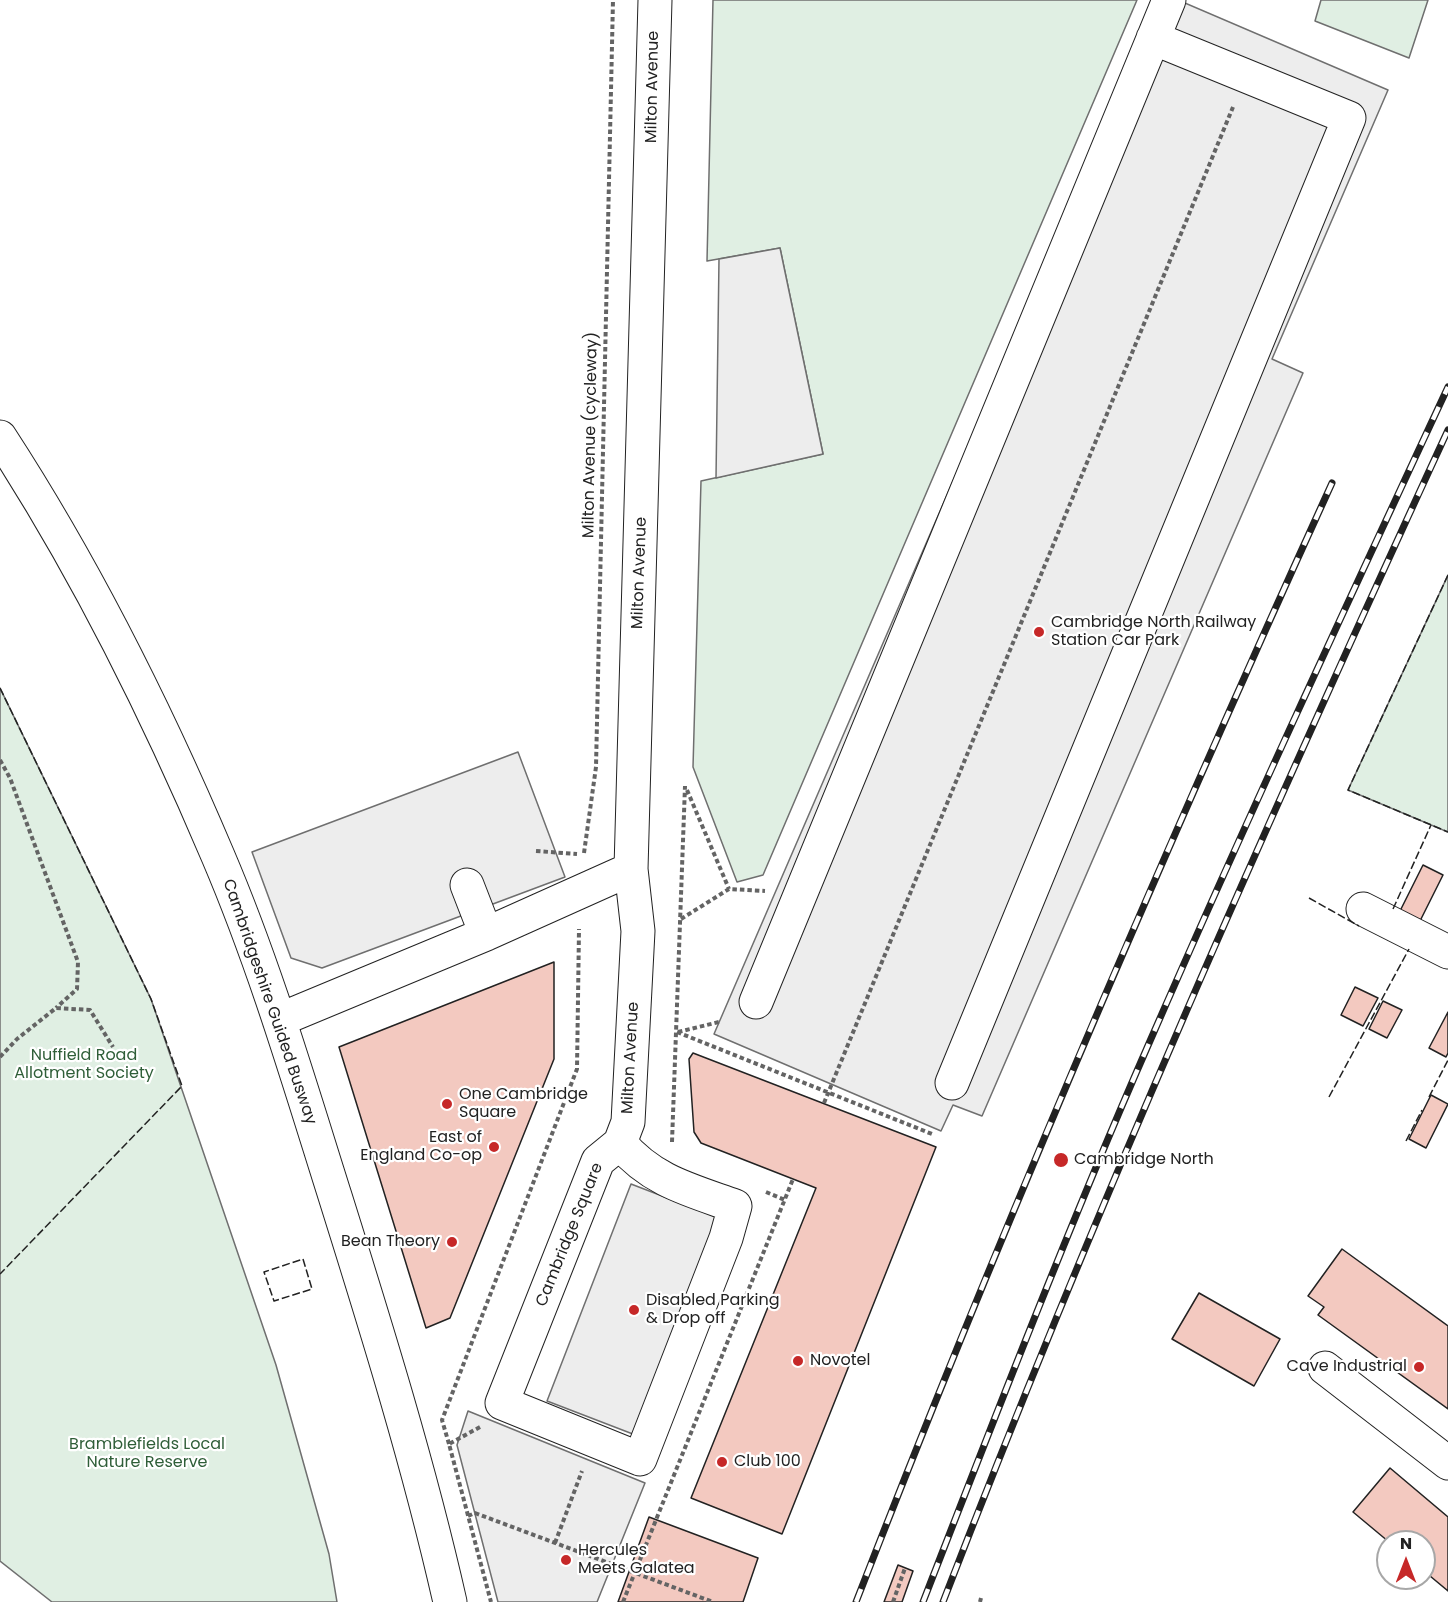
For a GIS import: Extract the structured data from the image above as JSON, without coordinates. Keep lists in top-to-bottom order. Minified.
{"streets":{"street":["Milton Avenue","Cambridgeshire Guided Busway","Cambridge Square"],"path":["Milton Avenue (cycleway)"]},"crossings":[["Milton Avenue","Cambridge Square"]],"parks":["Nuffield Road Allotment Society","Bramblefields Local Nature Reserve"],"places":["Cambridge North Railway Station Car Park","One Cambridge Square","East of England Co-op","Cambridge North","Bean Theory","Disabled Parking & Drop off","Novotel","Cave Industrial","Club 100","Hercules Meets Galatea"],"north":"top"}
